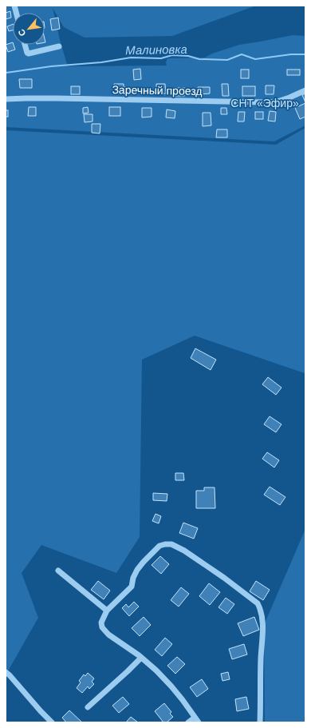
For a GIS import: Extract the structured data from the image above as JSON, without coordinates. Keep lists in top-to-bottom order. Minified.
{"streets":{"street":["Заречный проезд"]},"water":["Малиновка"],"parks":["СНТ «Эфир»"],"north":"bottom left"}
